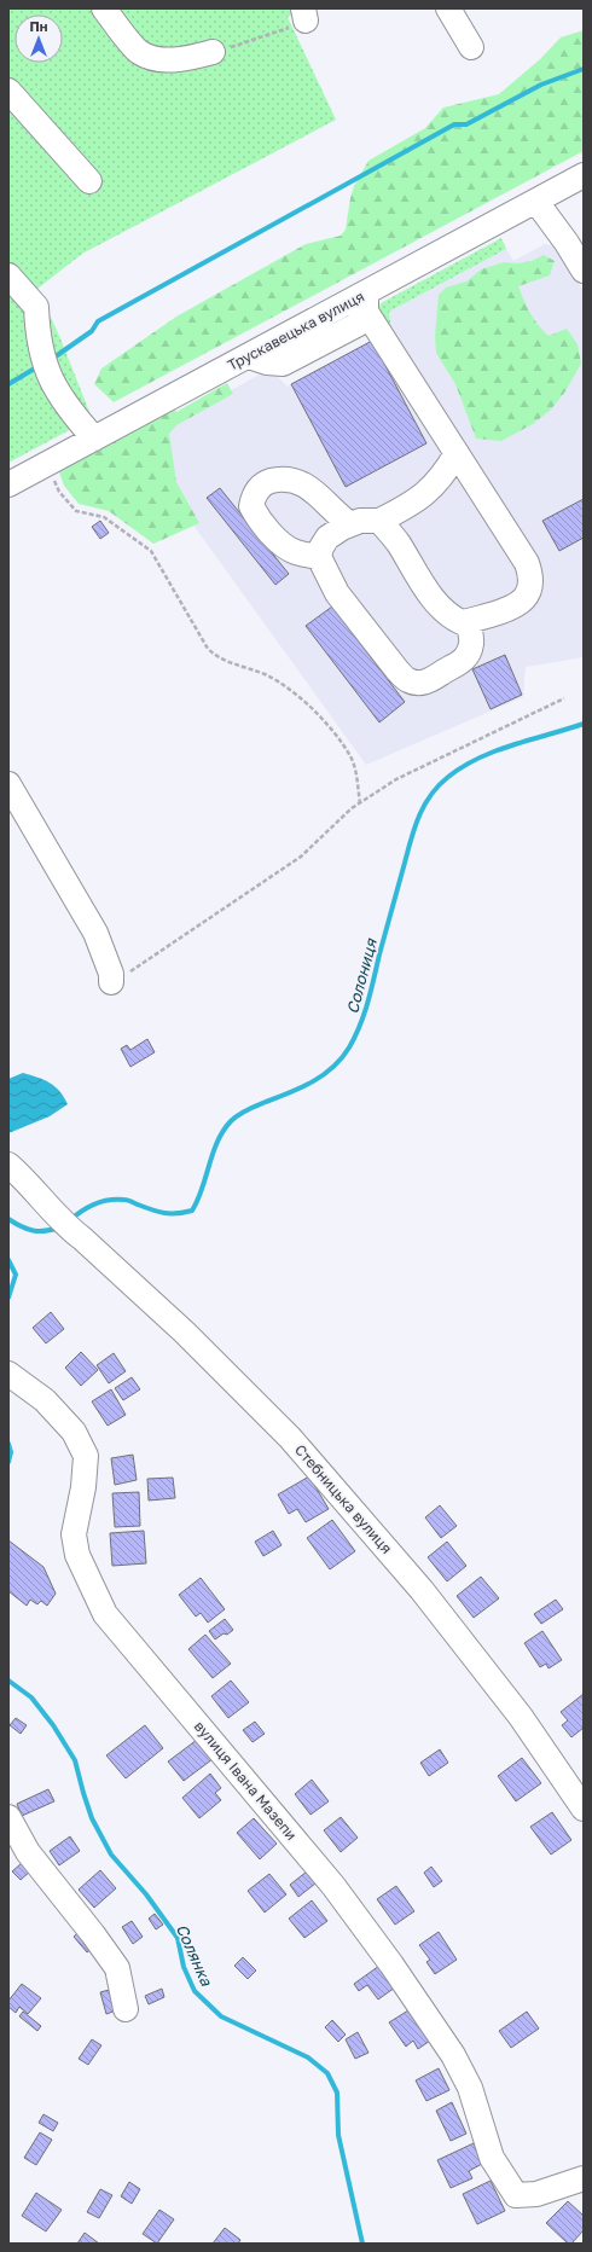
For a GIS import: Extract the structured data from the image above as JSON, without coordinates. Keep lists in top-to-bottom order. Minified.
{"streets":{"street":["Трускавецька вулиця","Стебницька вулиця","вулиця Івана Мазепи"]},"water":["Солониця","Солянка"],"north":"top"}
